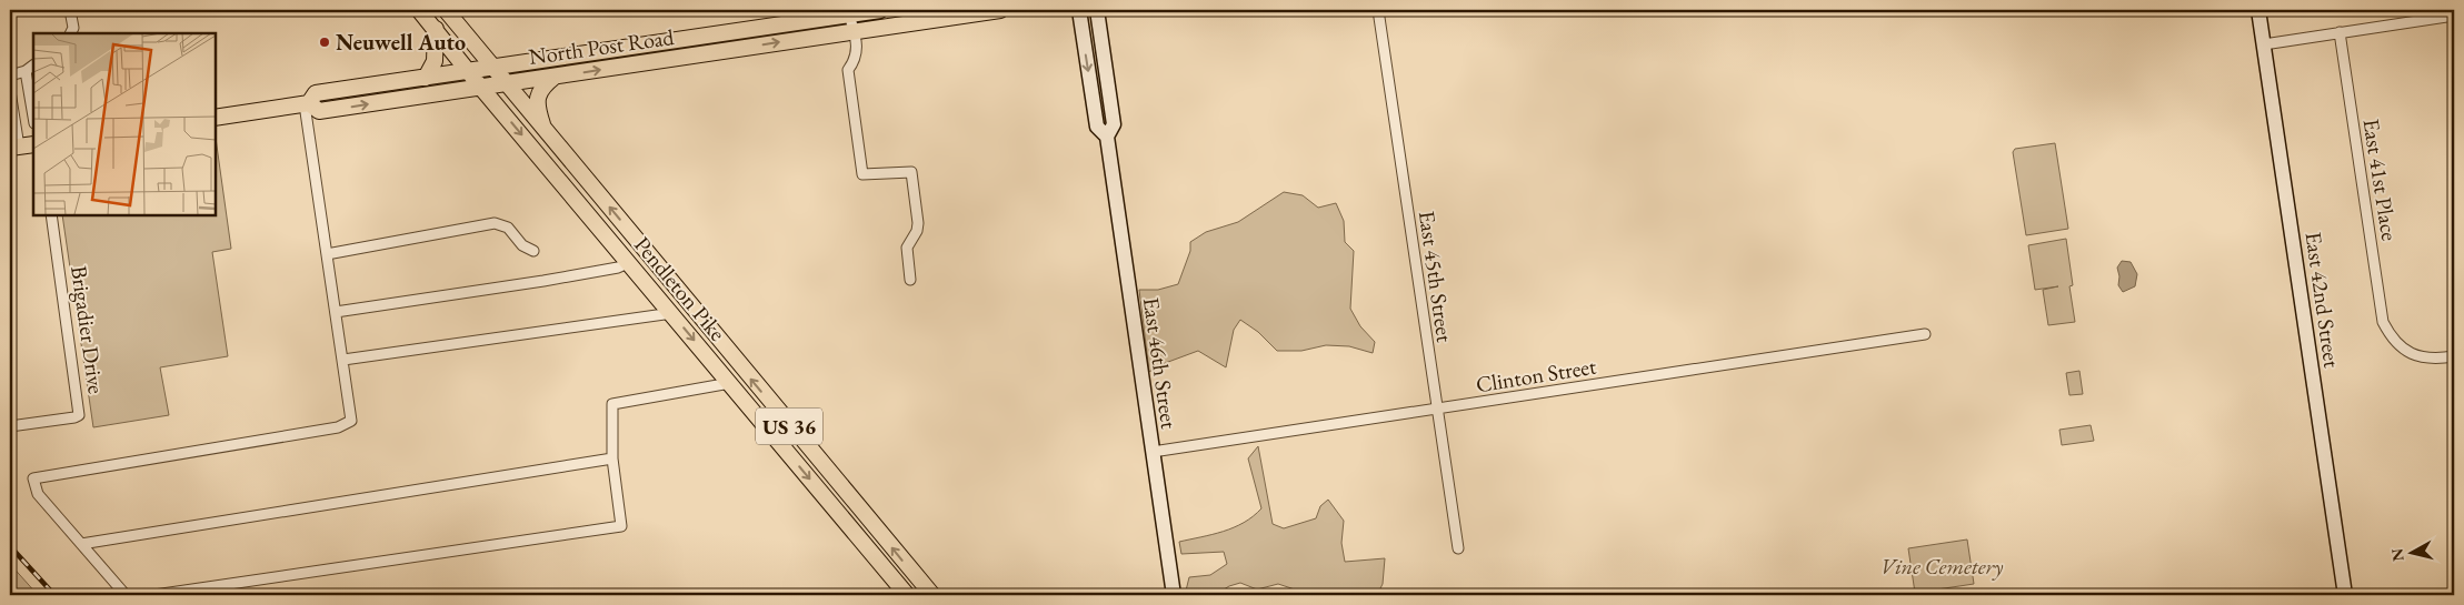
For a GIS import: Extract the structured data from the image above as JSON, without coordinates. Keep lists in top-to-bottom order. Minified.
{"streets":{"main road":["North Post Road","Pendleton Pike","US 36"],"street":["East 41st Place","East 45th Street","East 42nd Street","Brigadier Drive","East 46th Street","Clinton Street"]},"crossings":[["North Post Road","Pendleton Pike"],["East 45th Street","Clinton Street"],["East 46th Street","Clinton Street"]],"parks":["Vine Cemetery"],"places":["Neuwell Auto"],"north":"left"}
